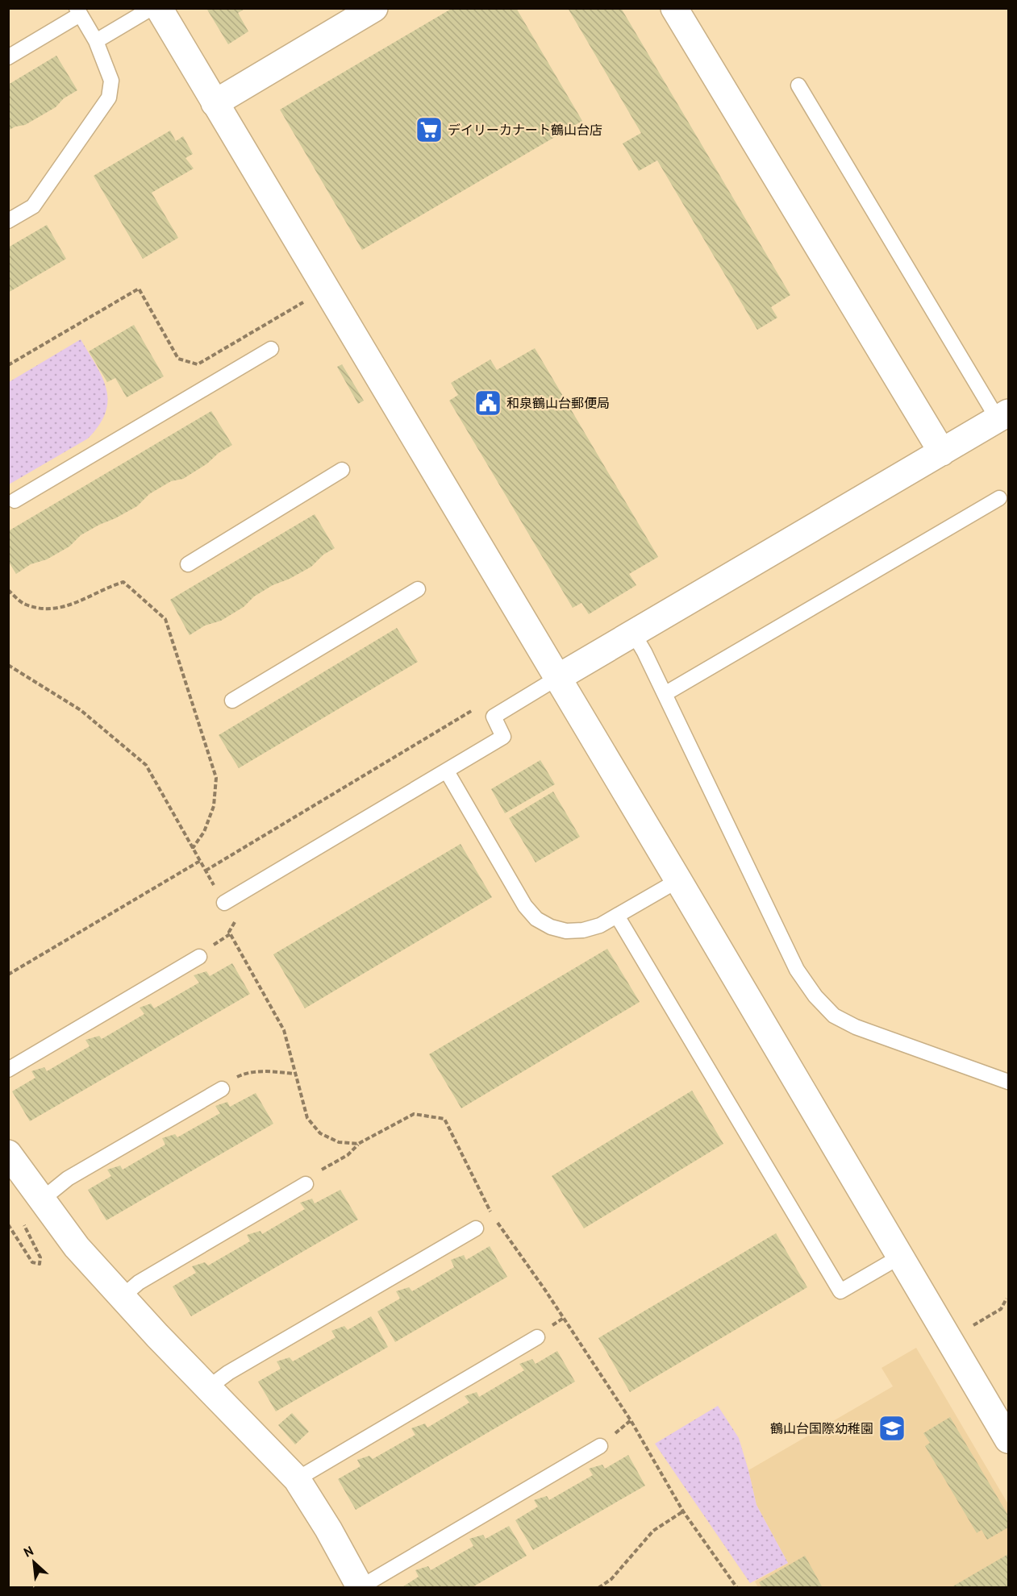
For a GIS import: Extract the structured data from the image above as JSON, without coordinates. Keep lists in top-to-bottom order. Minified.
{"places":{"supermarket":["デイリーカナート鶴山台店"],"public building":["和泉鶴山台郵便局"],"school or university":["鶴山台国際幼稚園"]},"north":"top left"}
